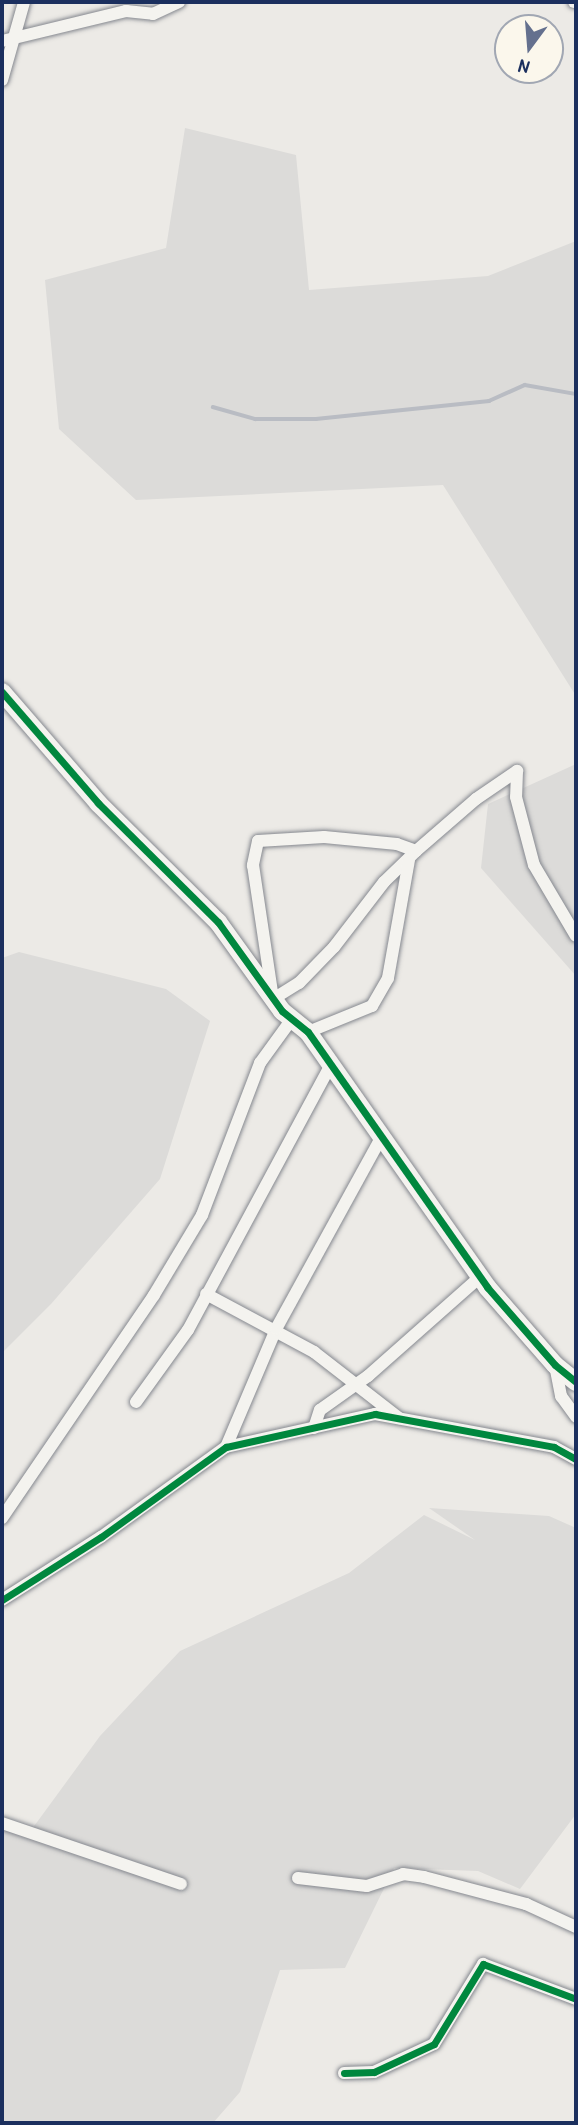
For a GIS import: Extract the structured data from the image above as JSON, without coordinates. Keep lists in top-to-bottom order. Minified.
{"north":"bottom"}
